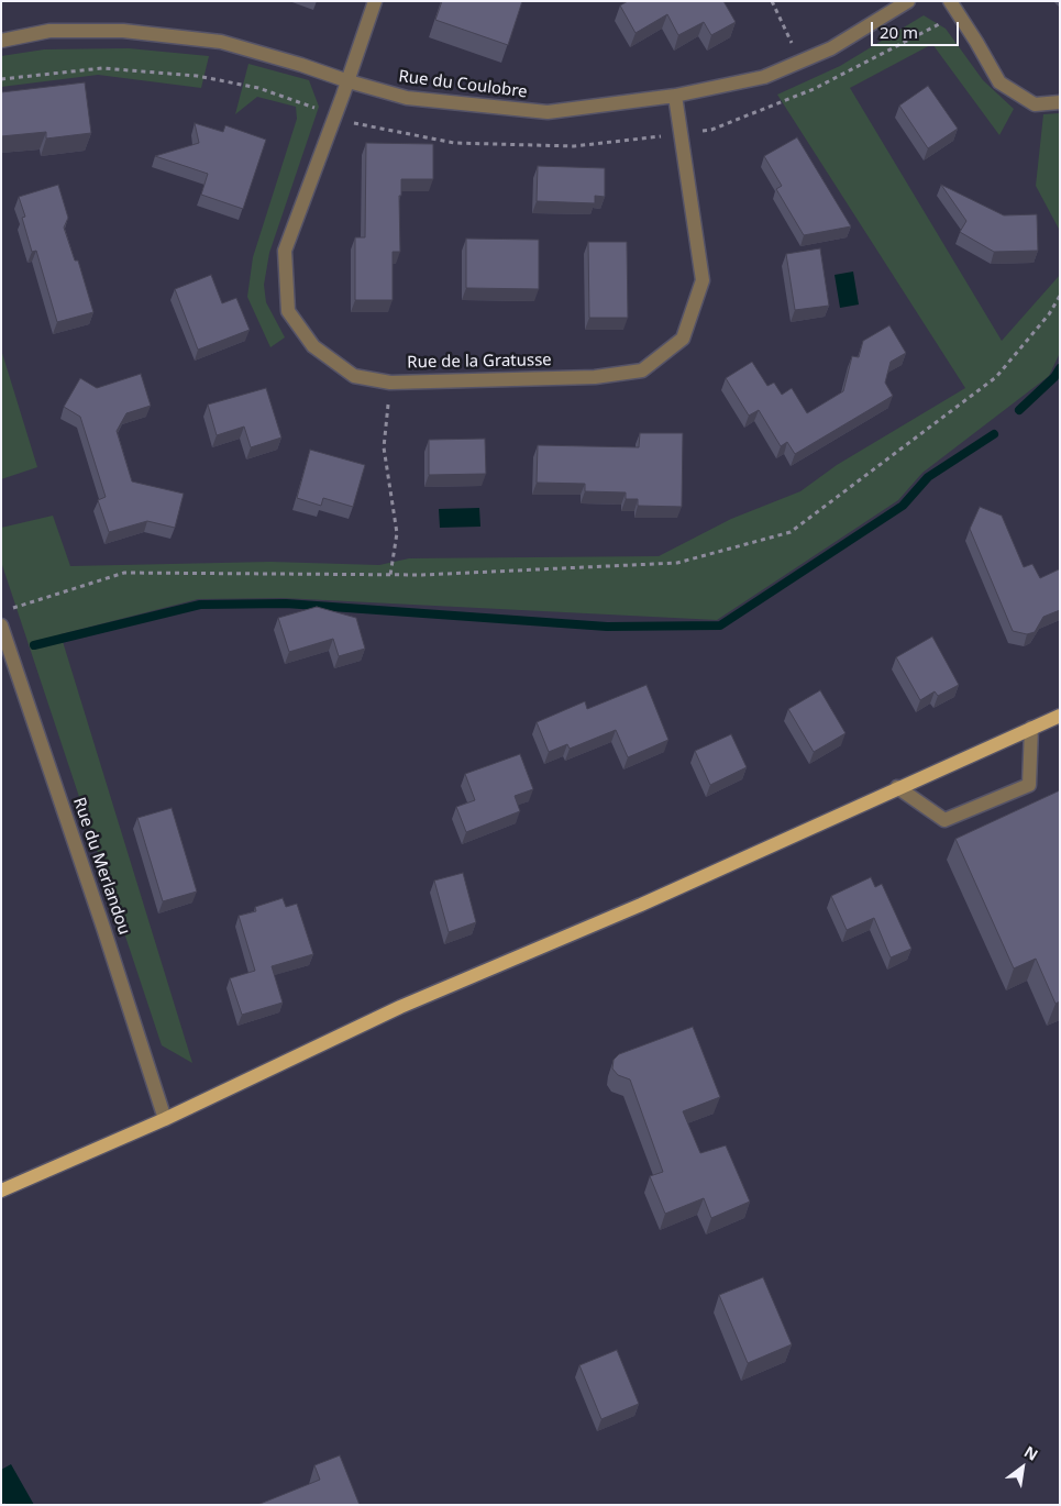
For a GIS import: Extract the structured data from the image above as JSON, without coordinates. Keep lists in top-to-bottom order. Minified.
{"streets":{"street":["Rue du Coulobre","Rue de la Gratusse","Rue du Merlandou"]},"crossings":[["Rue du Coulobre","Rue de la Gratusse"]],"scale_bar":"20 m","north":"top right"}
